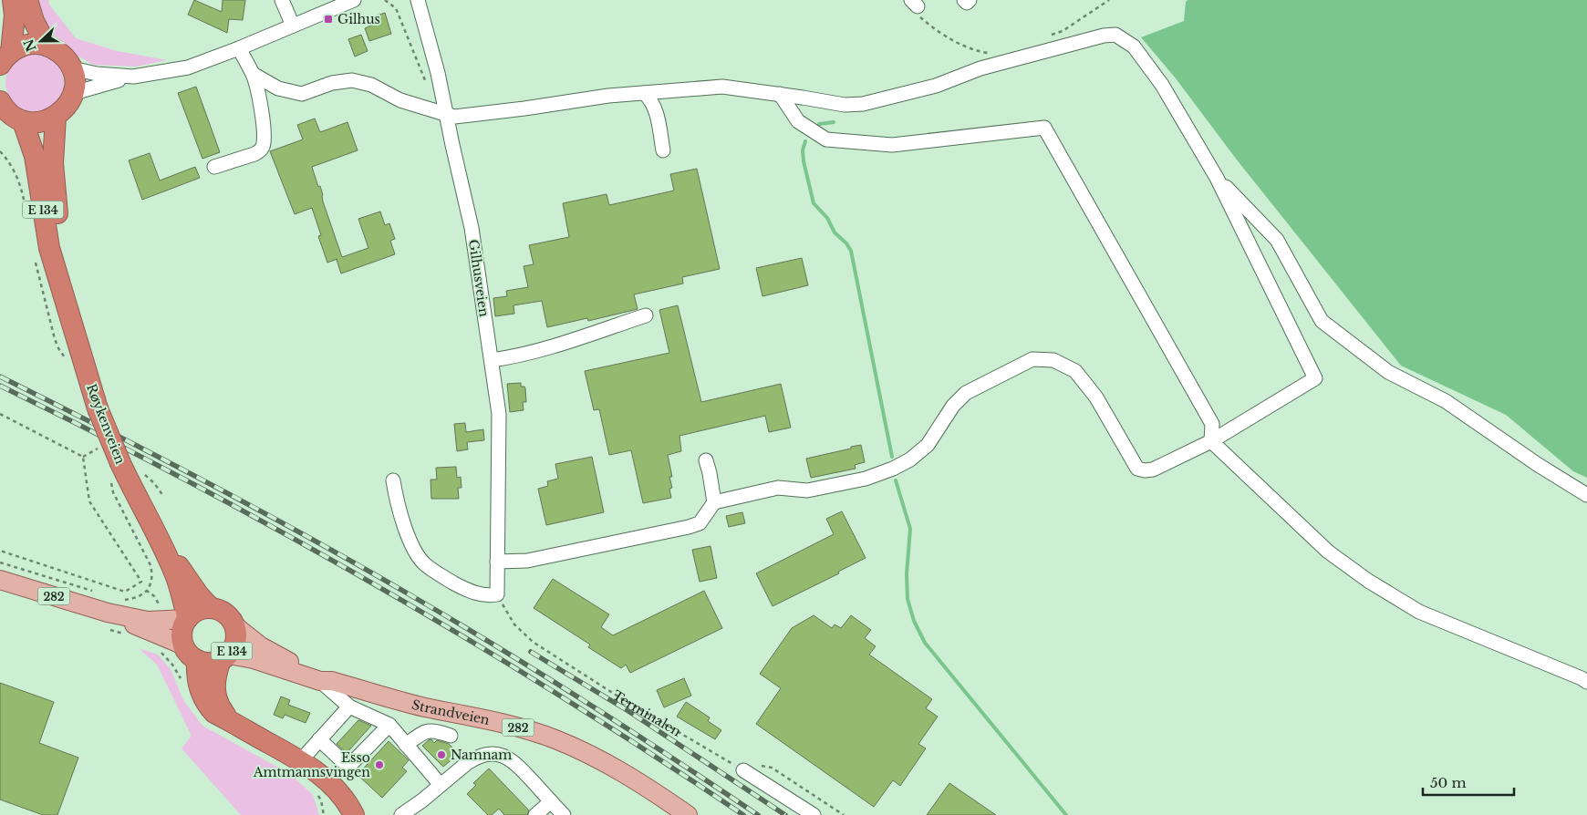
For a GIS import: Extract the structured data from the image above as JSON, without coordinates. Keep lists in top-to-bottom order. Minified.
{"streets":{"highway":["E 134","Røykenveien"],"main road":["282","Strandveien"],"street":["Gilhusveien"],"path":["Terminalen"]},"crossings":[["E 134","Røykenveien"],["E 134","282"],["E 134","Strandveien"],["Gilhusveien","Terminalen"],["Røykenveien","282"],["Røykenveien","Strandveien"],["282","Strandveien"]],"places":{"transit":["Gilhus"],"other":["Namnam","Esso Amtmannsvingen"]},"scale_bar":"50 m","north":"left"}
